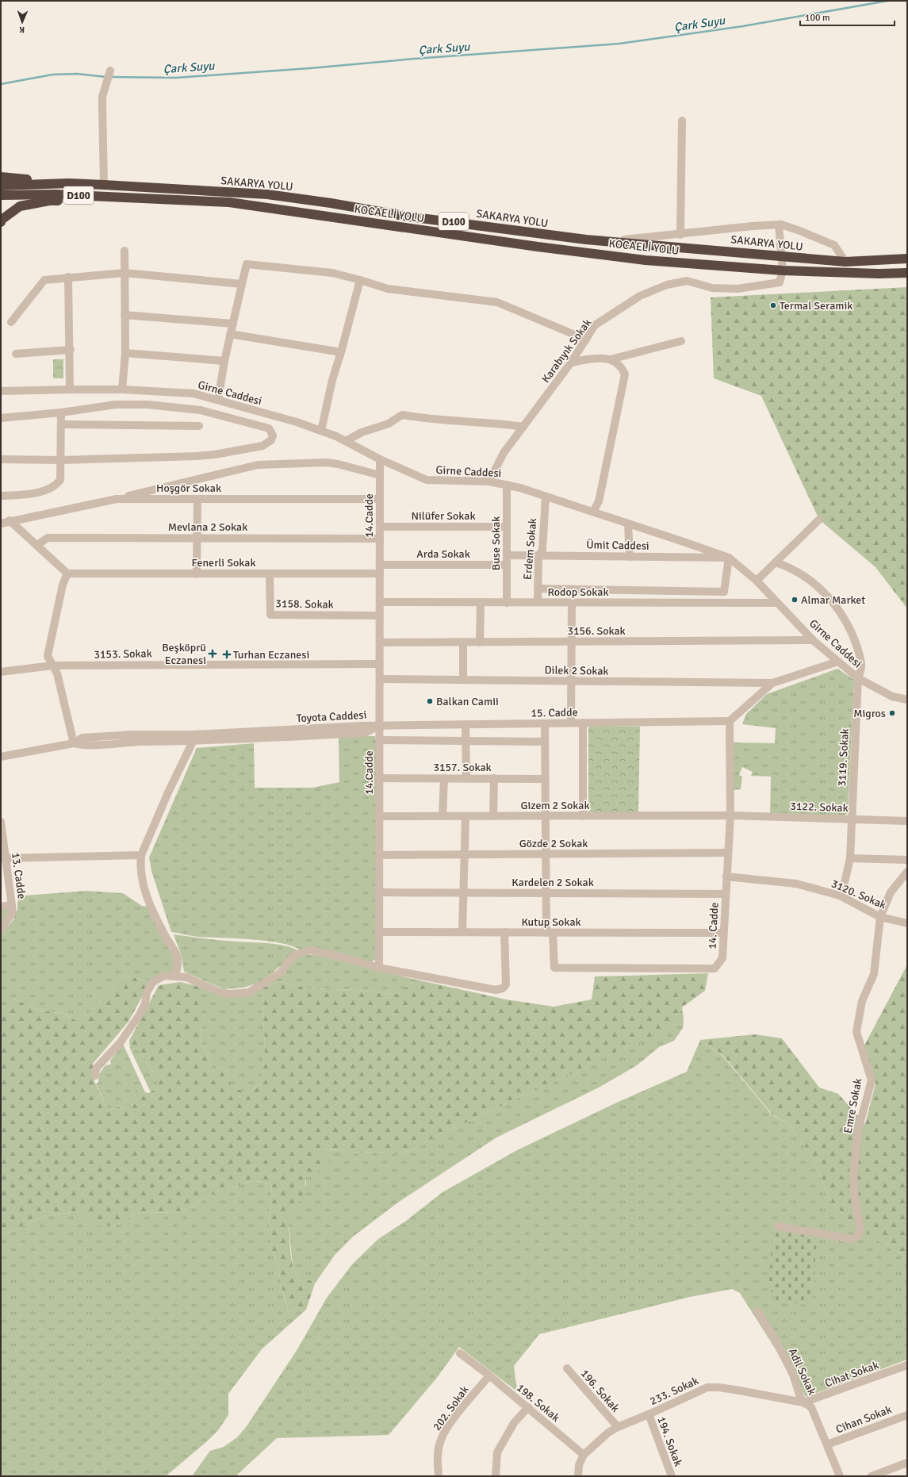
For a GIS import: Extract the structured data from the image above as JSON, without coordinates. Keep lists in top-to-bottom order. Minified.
{"streets":{"highway":["SAKARYA YOLU","D100","KOCAELİ YOLU"],"street":["Karabıyık Sokak","Girne Caddesi","Hoşgör Sokak","14.Cadde","Nilüfer Sokak","Mevlana 2 Sokak","Buse Sokak","Ümit Caddesi","Erdem Sokak","Arda Sokak","Fenerli Sokak","Rodop Sokak","3158. Sokak","3156. Sokak","3153. Sokak","Dilek 2 Sokak","15. Cadde","Toyota Caddesi","3119. Sokak","3157. Sokak","Gizem 2 Sokak","3122. Sokak","Gözde 2 Sokak","13. Cadde","Kardelen 2 Sokak","3120. Sokak","Kutup Sokak","14. Cadde","Emre Sokak","Adil Sokak","Cihat Sokak","196. Sokak","233. Sokak","198. Sokak","202. Sokak","Cihan Sokak","194. Sokak"]},"crossings":[["KOCAELİ YOLU","Karabıyık Sokak"],["Karabıyık Sokak","Girne Caddesi"],["Girne Caddesi","14.Cadde"],["Girne Caddesi","Buse Sokak"],["Girne Caddesi","Ümit Caddesi"],["Girne Caddesi","Erdem Sokak"],["Girne Caddesi","Rodop Sokak"],["Girne Caddesi","3156. Sokak"],["Girne Caddesi","3119. Sokak"],["Hoşgör Sokak","14.Cadde"],["14.Cadde","Nilüfer Sokak"],["14.Cadde","Mevlana 2 Sokak"],["14.Cadde","Arda Sokak"],["14.Cadde","Fenerli Sokak"],["14.Cadde","Rodop Sokak"],["14.Cadde","3158. Sokak"],["14.Cadde","3156. Sokak"],["14.Cadde","3153. Sokak"],["14.Cadde","Dilek 2 Sokak"],["14.Cadde","15. Cadde"],["14.Cadde","Toyota Caddesi"],["14.Cadde","3157. Sokak"],["14.Cadde","Gizem 2 Sokak"],["14.Cadde","Gözde 2 Sokak"],["14.Cadde","Kardelen 2 Sokak"],["14.Cadde","Kutup Sokak"],["Nilüfer Sokak","Buse Sokak"],["Buse Sokak","Ümit Caddesi"],["Buse Sokak","Arda Sokak"],["Buse Sokak","Rodop Sokak"],["Ümit Caddesi","Erdem Sokak"],["Erdem Sokak","Rodop Sokak"],["Fenerli Sokak","3158. Sokak"],["15. Cadde","Toyota Caddesi"],["15. Cadde","14. Cadde"],["3119. Sokak","3122. Sokak"],["3119. Sokak","3120. Sokak"],["Gizem 2 Sokak","3122. Sokak"],["Gizem 2 Sokak","14. Cadde"],["3122. Sokak","14. Cadde"],["Gözde 2 Sokak","14. Cadde"],["Kardelen 2 Sokak","14. Cadde"],["3120. Sokak","14. Cadde"],["3120. Sokak","Emre Sokak"],["Kutup Sokak","14. Cadde"],["Adil Sokak","Cihat Sokak"],["Adil Sokak","233. Sokak"],["Adil Sokak","Cihan Sokak"],["Cihat Sokak","233. Sokak"],["196. Sokak","233. Sokak"],["233. Sokak","198. Sokak"],["233. Sokak","194. Sokak"],["198. Sokak","202. Sokak"]],"water":["Çark Suyu"],"places":{"other":["Termal Seramik","Almar Market","Balkan Camii","Migros"],"health":["Beşköprü Eczanesi","Turhan Eczanesi"]},"scale_bar":"100 m","north":"bottom"}
